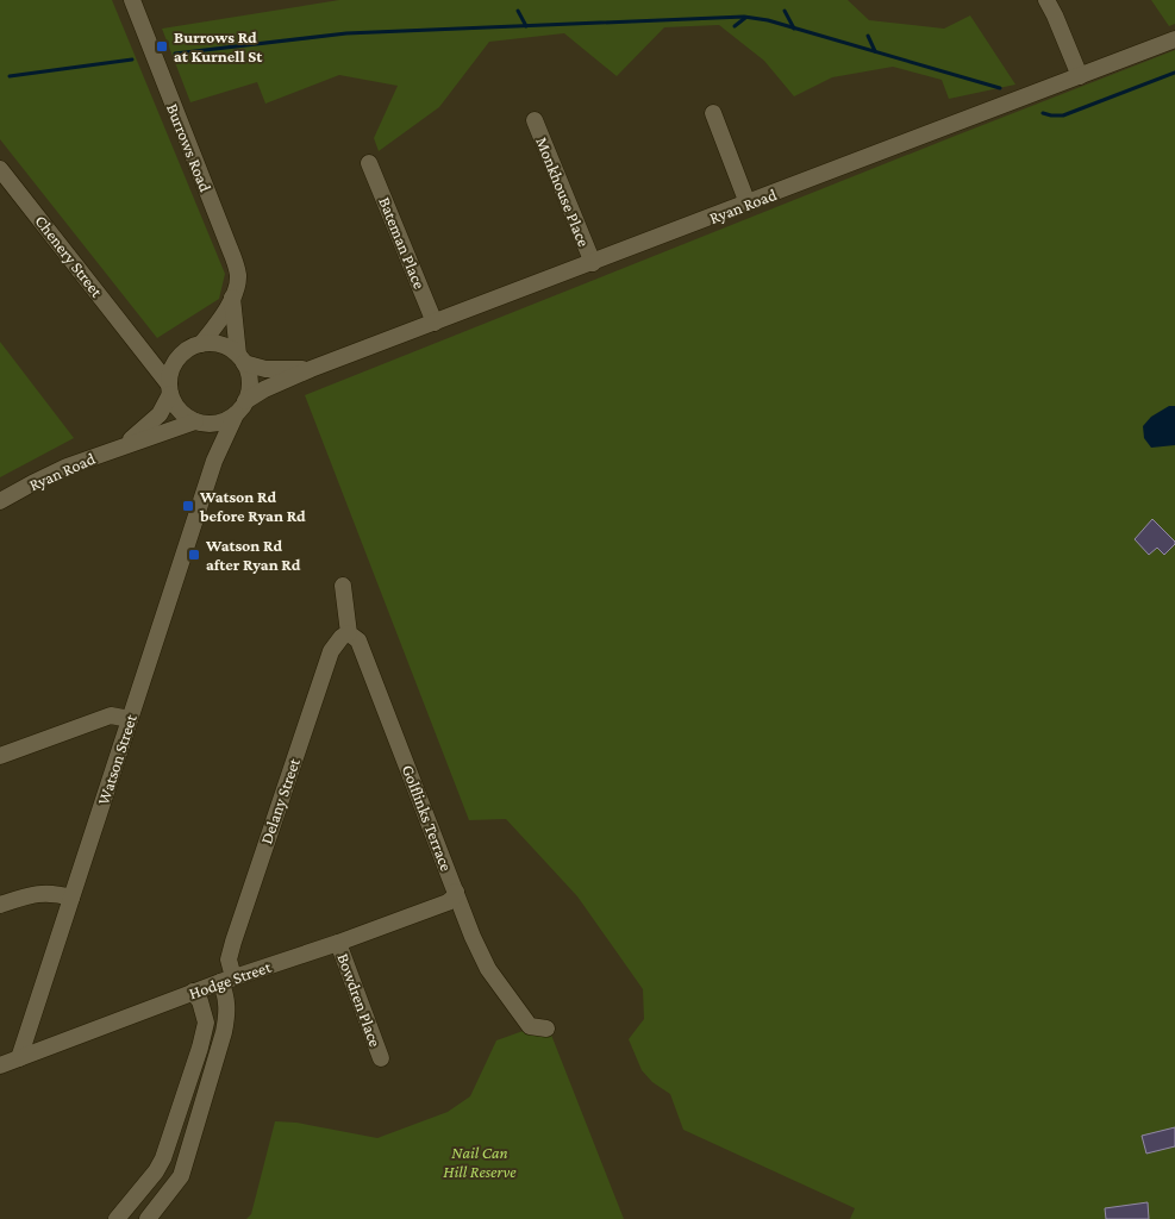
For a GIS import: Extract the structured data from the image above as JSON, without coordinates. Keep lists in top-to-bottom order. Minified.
{"streets":{"street":["Burrows Road","Monkhouse Place","Ryan Road","Bateman Place","Chenery Street","Watson Street","Delany Street","Golflinks Terrace","Hodge Street","Bowdren Place"]},"crossings":[["Burrows Road","Ryan Road"],["Burrows Road","Chenery Street"],["Burrows Road","Watson Street"],["Monkhouse Place","Ryan Road"],["Ryan Road","Bateman Place"],["Ryan Road","Chenery Street"],["Ryan Road","Watson Street"],["Chenery Street","Watson Street"],["Watson Street","Hodge Street"],["Delany Street","Golflinks Terrace"],["Delany Street","Hodge Street"],["Golflinks Terrace","Hodge Street"],["Hodge Street","Bowdren Place"]],"parks":["Nail Can Hill Reserve"],"places":{"transit":["Burrows Rd at Kurnell St","Watson Rd before Ryan Rd","Watson Rd after Ryan Rd"]}}
